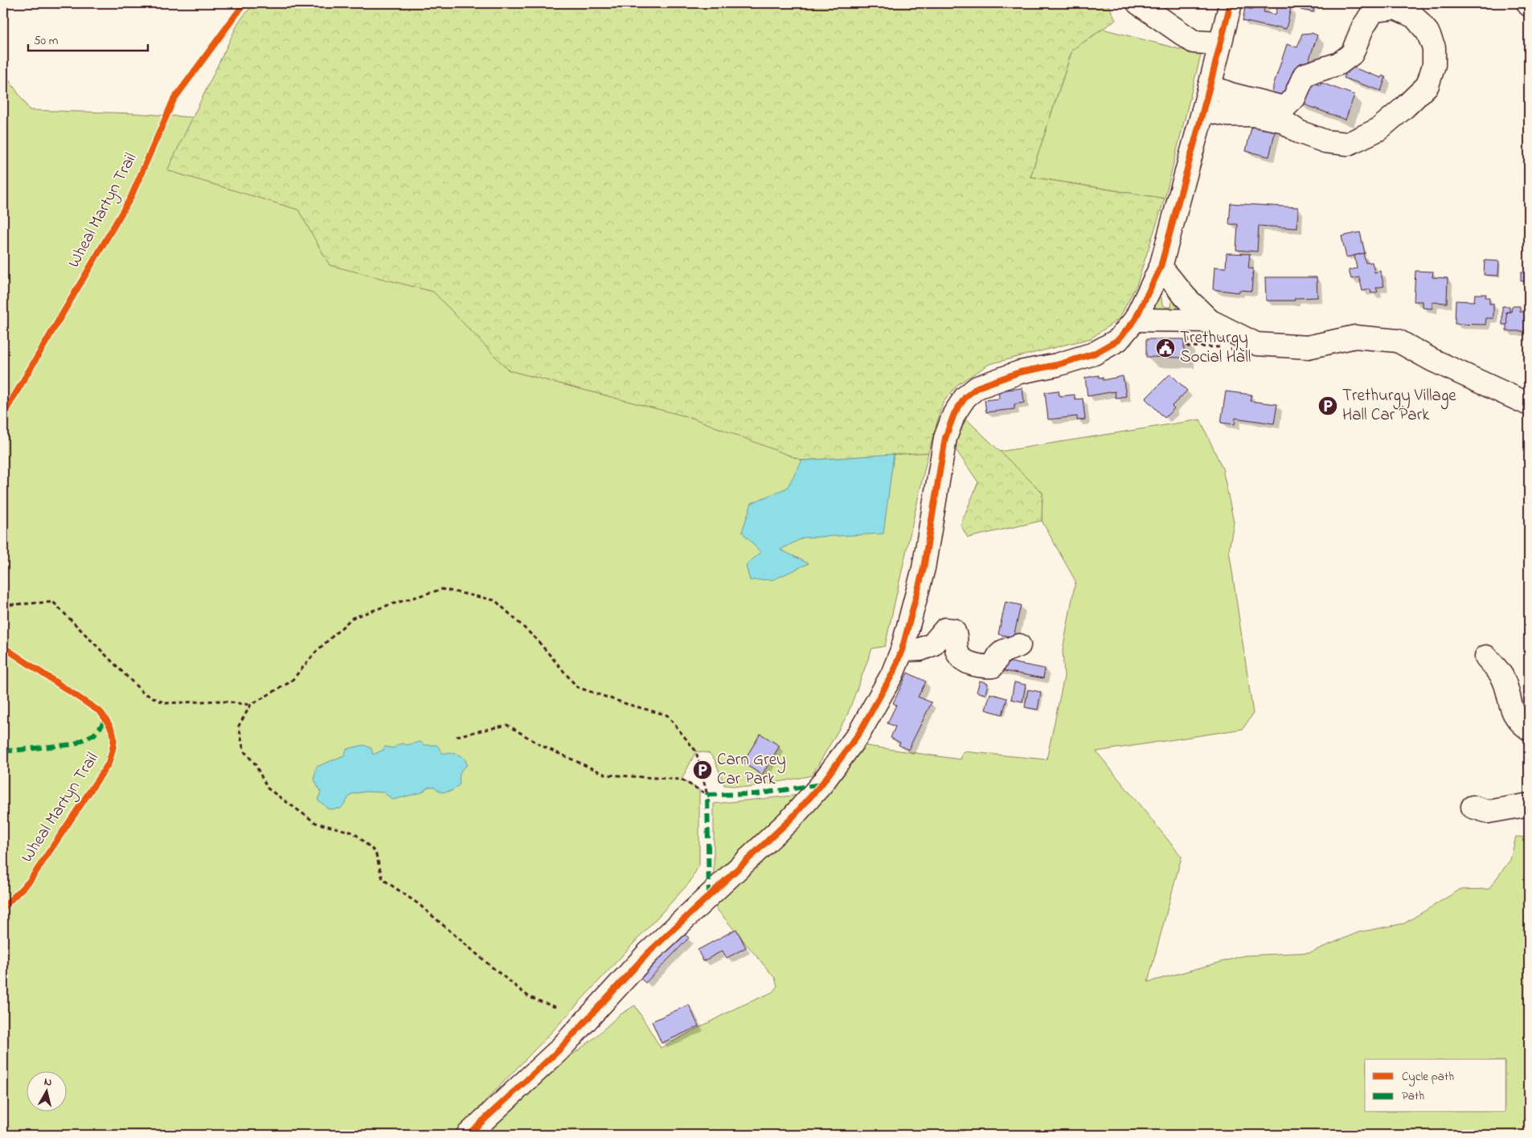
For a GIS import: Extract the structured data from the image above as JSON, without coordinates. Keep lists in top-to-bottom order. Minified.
{"streets":{"cycle path":["Wheal Martyn Trail"]},"places":{"public building":["Trethurgy Social Hall"],"parking":["Trethurgy Village Hall Car Park","Carn Grey Car Park"]},"legend":["Cycle path","Path"],"scale_bar":"50 m","north":"top"}
